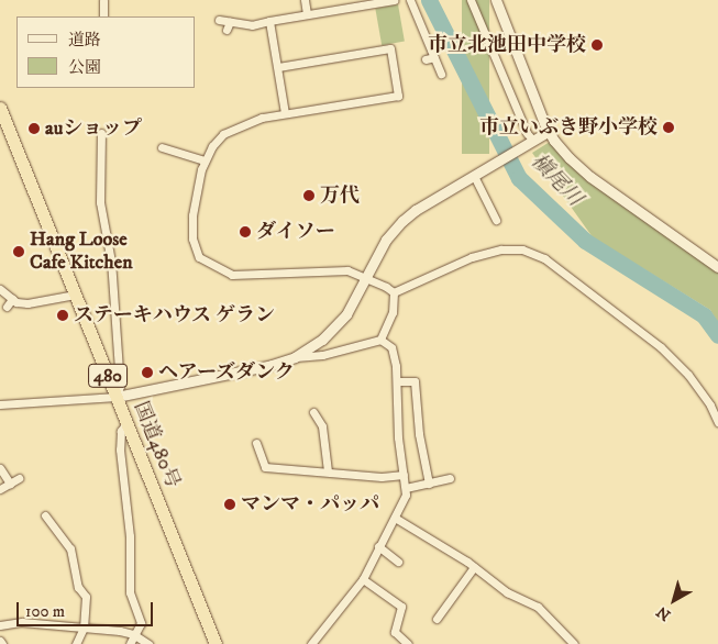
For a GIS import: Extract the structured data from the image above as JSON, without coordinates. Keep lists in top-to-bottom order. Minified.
{"streets":{"highway":["480","国道480号"]},"water":["槇尾川"],"places":["市立北池田中学校","市立いぶき野小学校","auショップ","万代","ダイソー","Hang Loose Cafe Kitchen","ステーキハウス ゲラン","ヘアーズダンク","マンマ・パッパ"],"legend":["道路","公園"],"scale_bar":"100 m","north":"bottom left"}
